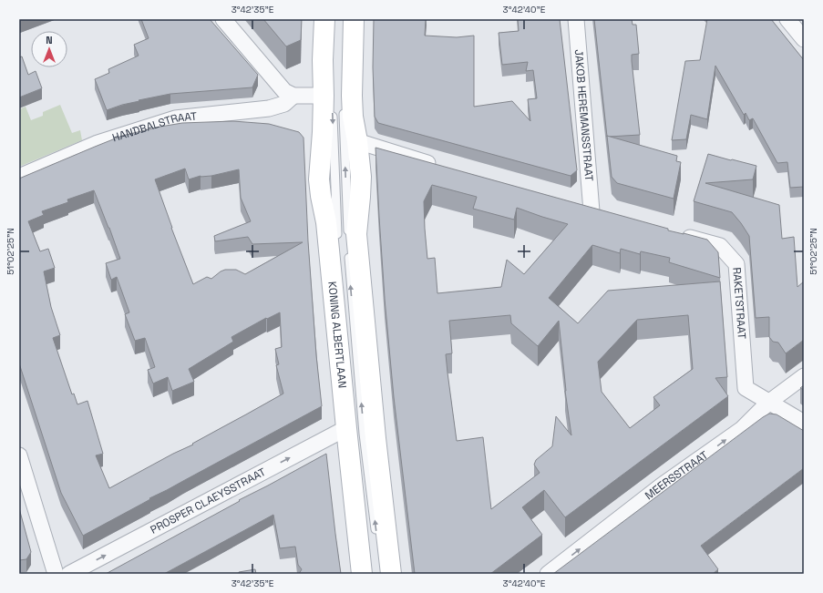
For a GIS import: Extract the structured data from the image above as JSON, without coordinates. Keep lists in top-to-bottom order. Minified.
{"streets":{"street":["JAKOB HEREMANSSTRAAT","HANDBALSTRAAT","RAKETSTRAAT","KONING ALBERTLAAN","MEERSSTRAAT","PROSPER CLAEYSSTRAAT"]},"crossings":[["RAKETSTRAAT","MEERSSTRAAT"],["KONING ALBERTLAAN","PROSPER CLAEYSSTRAAT"]],"one_way":["MEERSSTRAAT","PROSPER CLAEYSSTRAAT"],"north":"top","coordinates":["3°42'35\"E","3°42'40\"E","51°02'25\"N"]}
